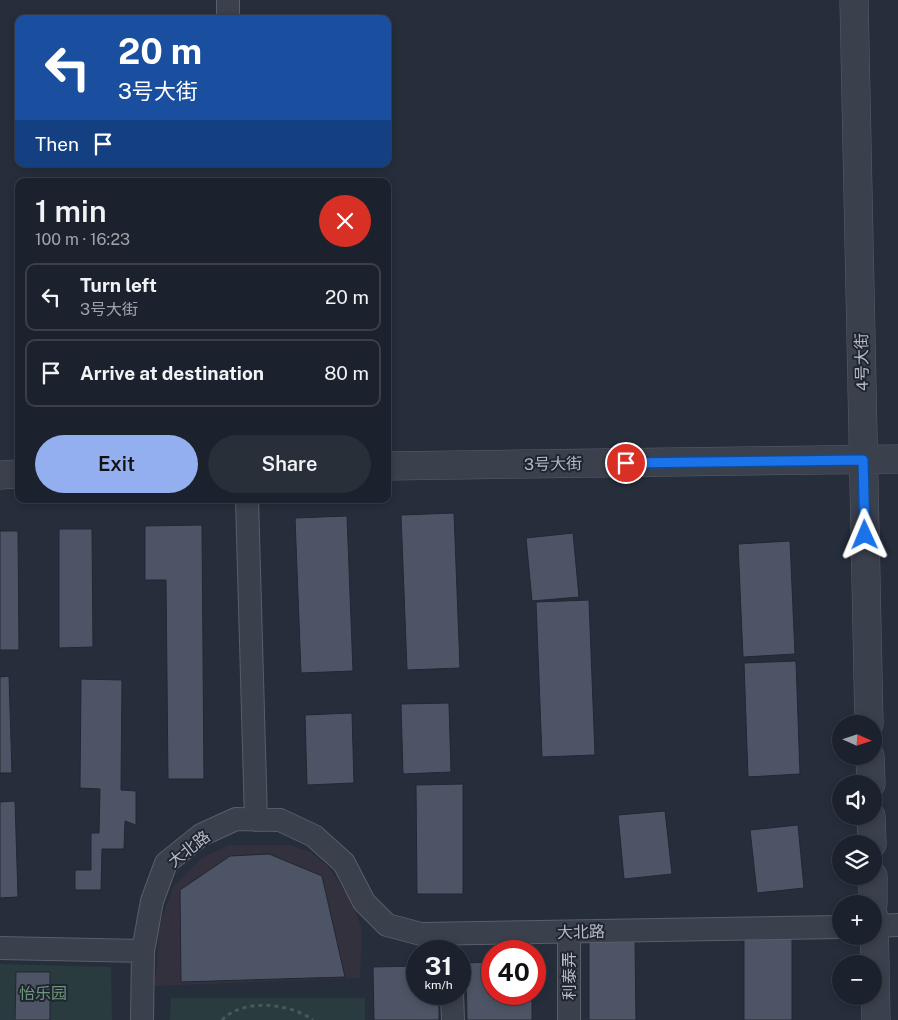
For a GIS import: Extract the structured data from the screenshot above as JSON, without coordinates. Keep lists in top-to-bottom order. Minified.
{"streets":{"street":["4号大街","3号大街","大北路","利泰弄"]},"crossings":[["4号大街","3号大街"],["大北路","利泰弄"]],"parks":["怡乐园"],"north":"right","page":{"turn":["20 m","3号大街"],"then":"Then","heading":["1 min","100 m · 16:23"],"list":[{"name":"Turn left","note":"3号大街","value":"20 m"},{"name":"Arrive at destination","value":"80 m"}],"buttons":["Exit","Share"],"map_buttons":["+","−"],"speed":"31 km/h","limit":"40"}}
